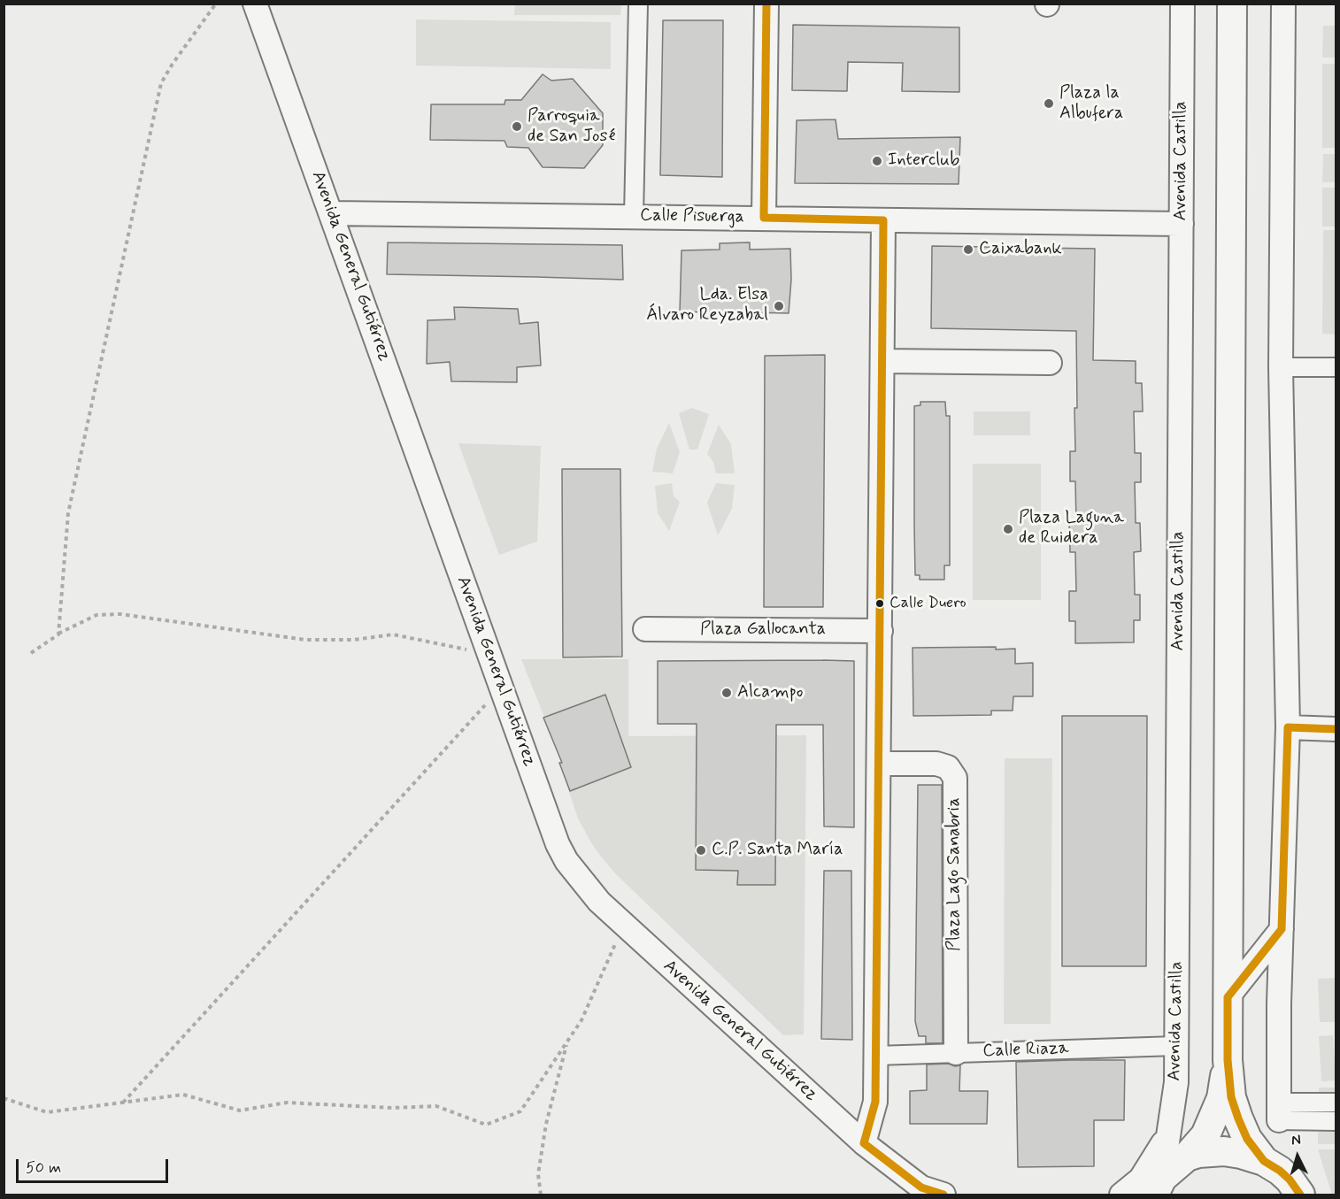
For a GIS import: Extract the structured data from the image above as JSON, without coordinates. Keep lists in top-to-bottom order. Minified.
{"streets":{"street":["Avenida Castilla","Calle Pisuerga","Avenida General Gutiérrez","Plaza Gallocanta","Plaza Lago Sanabria","Calle Riaza"]},"crossings":[["Avenida Castilla","Calle Pisuerga"],["Avenida Castilla","Calle Riaza"],["Calle Pisuerga","Avenida General Gutiérrez"],["Plaza Lago Sanabria","Calle Riaza"]],"places":["Plaza la Albufera","Parroquia de San José","Interclub","Caixabank","Lda. Elsa Álvaro Reyzabal","Plaza Laguna de Ruidera","Calle Duero","Alcampo","C.P. Santa María"],"scale_bar":"50 m","north":"top"}
